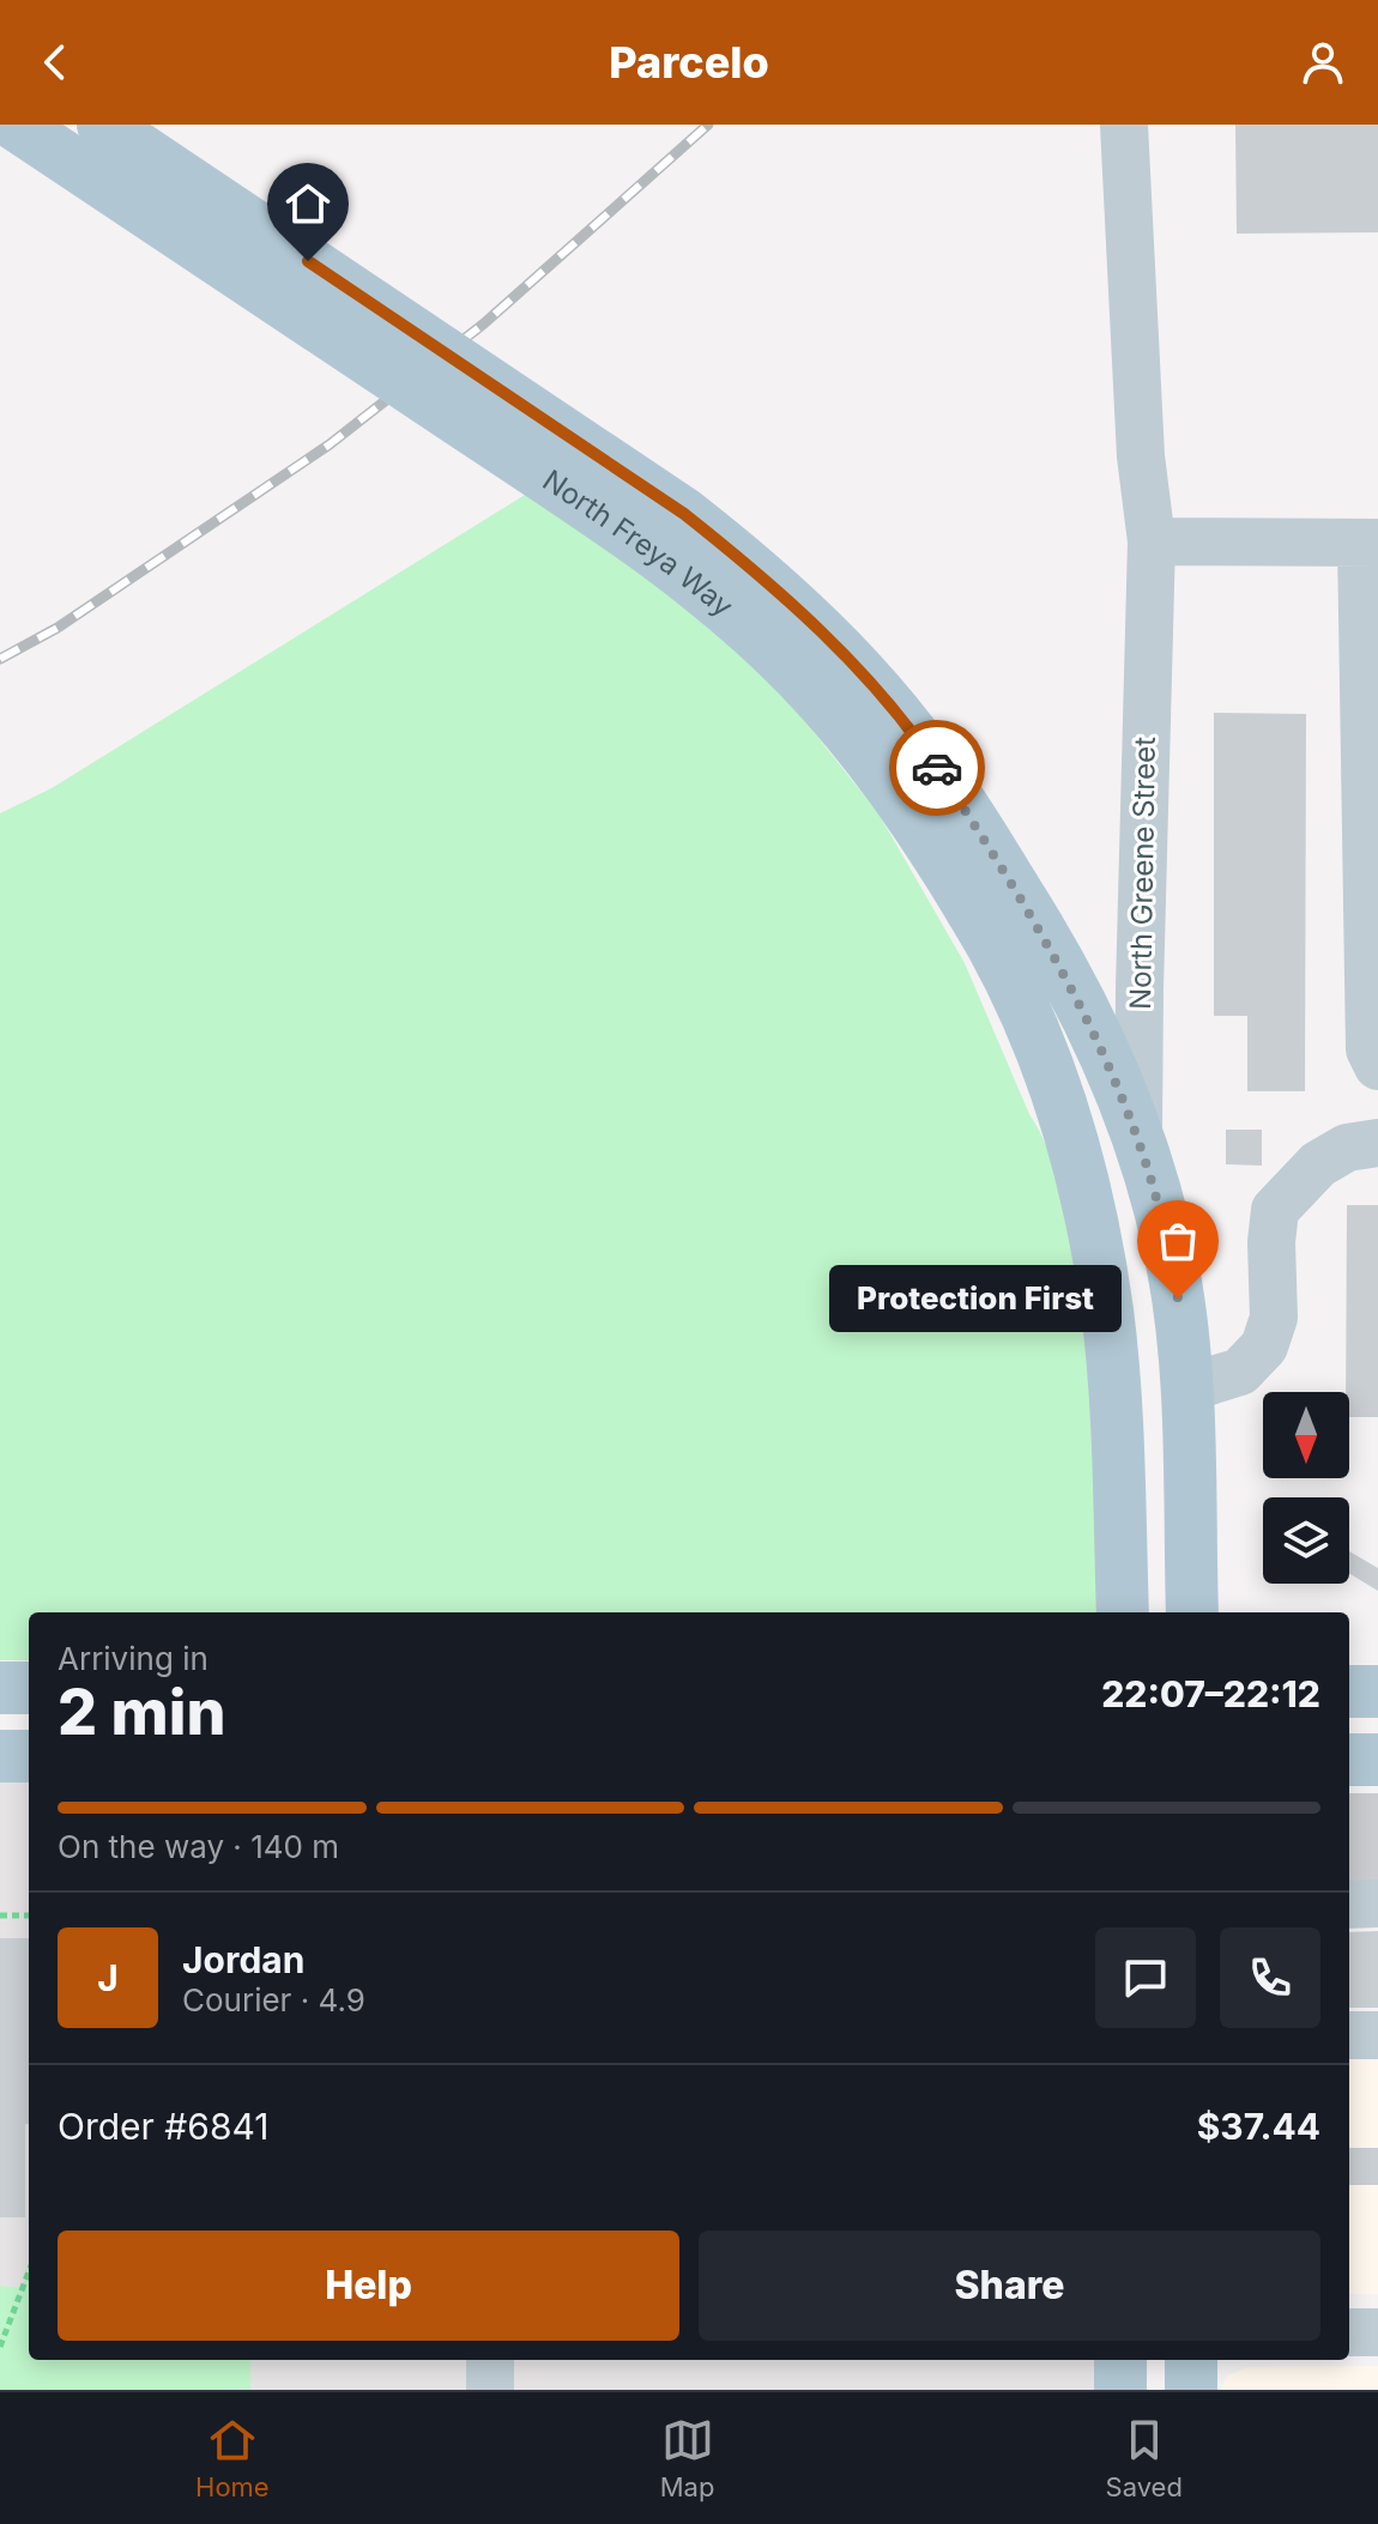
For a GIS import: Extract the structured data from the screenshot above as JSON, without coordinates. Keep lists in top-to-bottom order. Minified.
{"streets":{"main road":["North Freya Way","North Greene Street"]},"crossings":[["North Freya Way","North Greene Street"]],"places":["Protection First"],"north":"bottom","page":{"header":"Parcelo","bubble":"Protection First","heading":["2 min","Arriving in","22:07–22:12"],"panel":["Jordan","Courier · 4.9","Order #6841","$37.44"],"bar":"On the way · 140 m","round":"J","buttons":["Help","Share"],"tabs":["Home","Map","Saved"]}}
